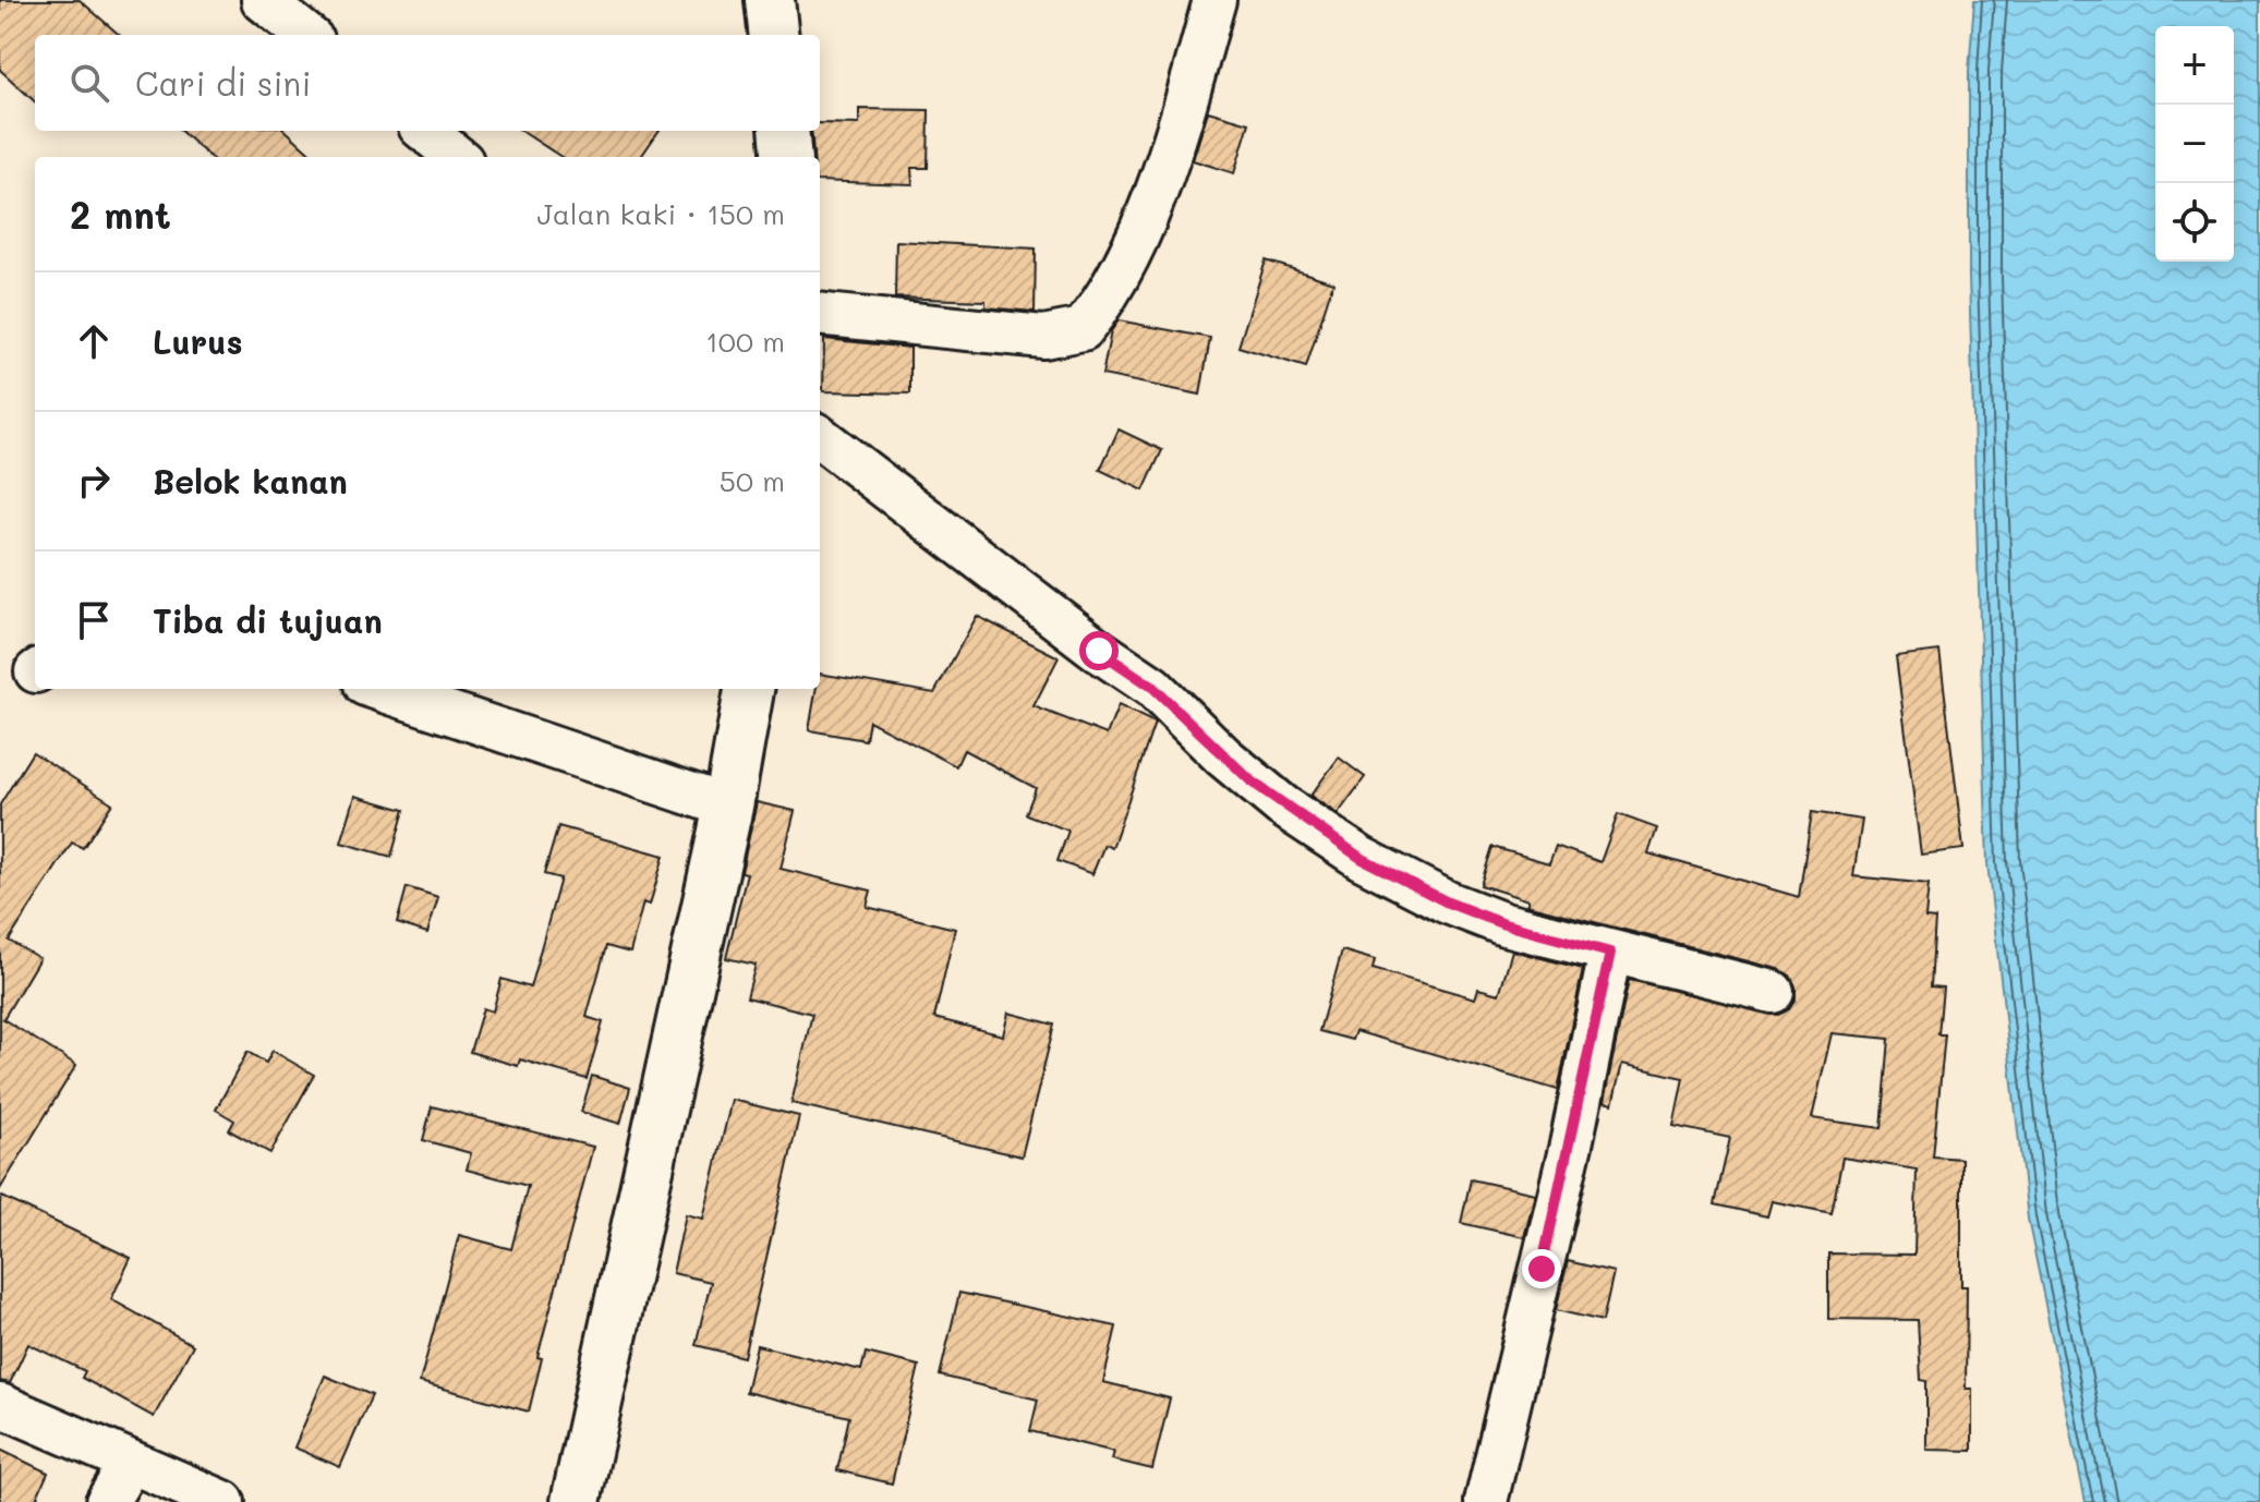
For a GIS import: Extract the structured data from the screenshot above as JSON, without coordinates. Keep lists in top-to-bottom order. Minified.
{"page":{"map_buttons":["+","−"],"search":"Cari di sini","heading":["2 mnt","Jalan kaki · 150 m"],"list":[["Lurus","100 m"],["Belok kanan","50 m"],"Tiba di tujuan"]}}
